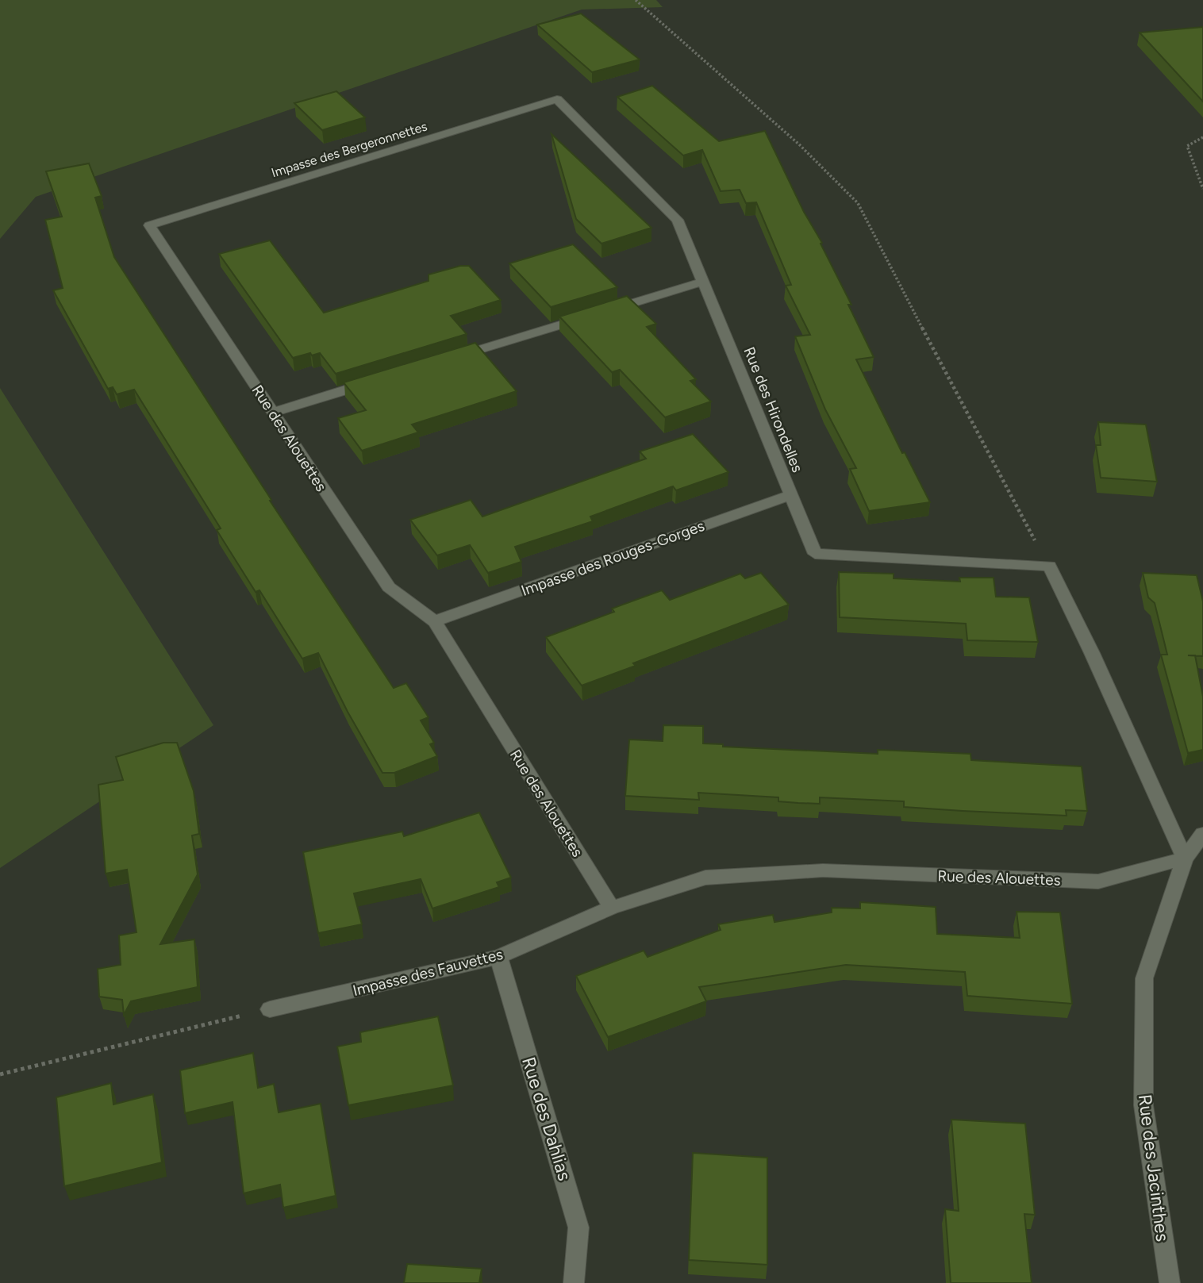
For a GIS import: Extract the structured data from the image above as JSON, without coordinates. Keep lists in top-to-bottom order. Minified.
{"streets":{"street":["Impasse des Bergeronnettes","Rue des Hirondelles","Rue des Alouettes","Impasse des Rouges-Gorges","Impasse des Fauvettes","Rue des Dahlias","Rue des Jacinthes"]},"crossings":[["Impasse des Bergeronnettes","Rue des Hirondelles"],["Impasse des Bergeronnettes","Rue des Alouettes"],["Rue des Hirondelles","Impasse des Rouges-Gorges"],["Rue des Alouettes","Impasse des Rouges-Gorges"],["Rue des Alouettes","Impasse des Fauvettes"],["Rue des Alouettes","Rue des Jacinthes"],["Impasse des Fauvettes","Rue des Dahlias"]]}
